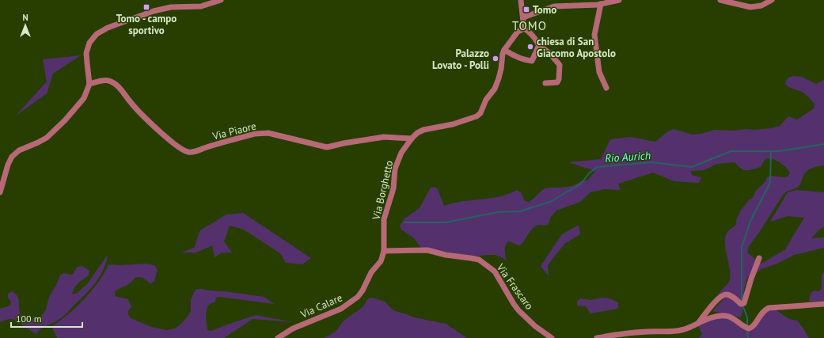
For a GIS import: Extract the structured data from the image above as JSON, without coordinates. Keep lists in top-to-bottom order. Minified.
{"streets":{"street":["Via Piaore","Via Borghetto","Via Frascaro","Via Calare"]},"crossings":[["Via Piaore","Via Borghetto"],["Via Borghetto","Via Frascaro"],["Via Borghetto","Via Calare"],["Via Frascaro","Via Calare"]],"districts":["TOMO"],"water":["Rio Aurich"],"places":{"transit":["Tomo - campo sportivo","Tomo"],"other":["chiesa di San Giacomo Apostolo","Palazzo Lovato - Polli"]},"scale_bar":"100 m","north":"top"}
